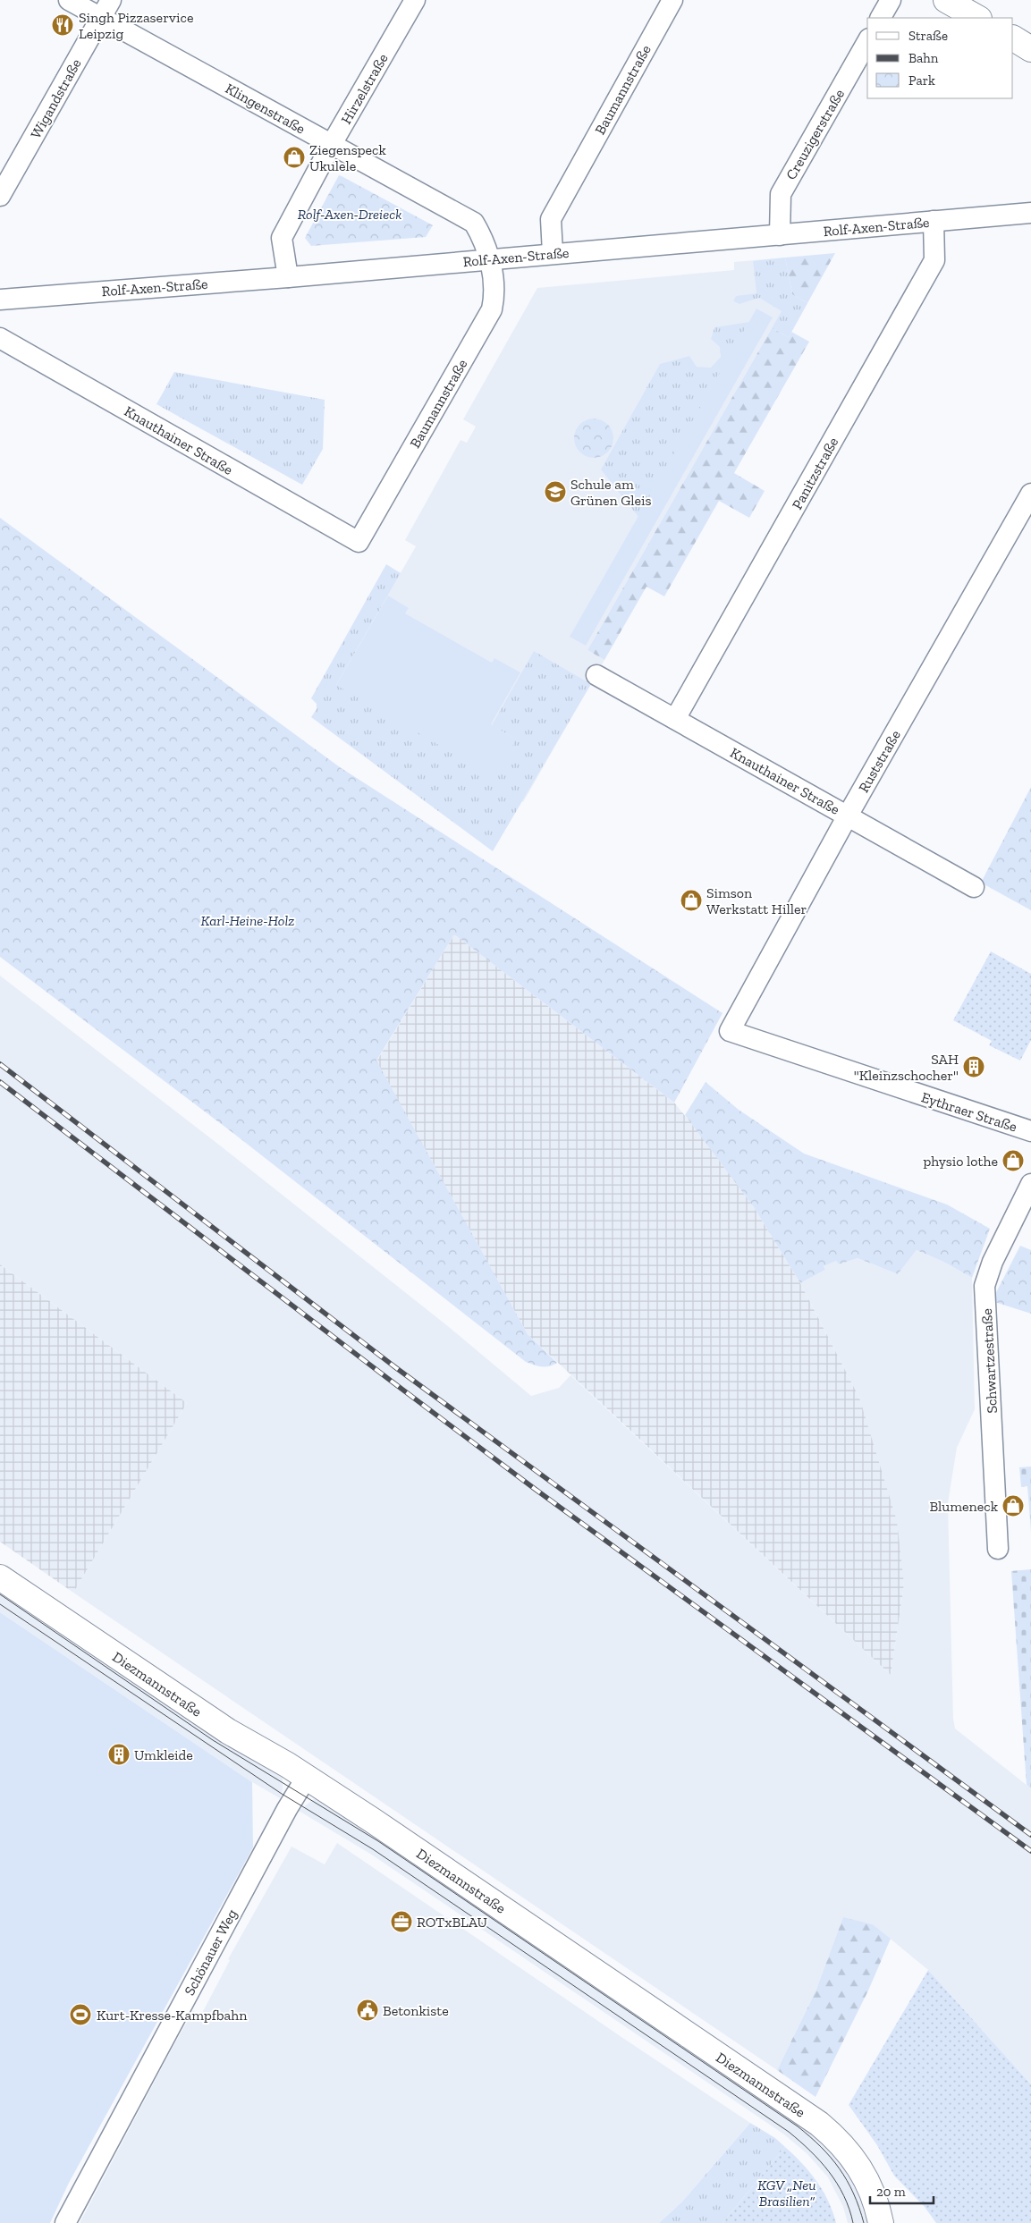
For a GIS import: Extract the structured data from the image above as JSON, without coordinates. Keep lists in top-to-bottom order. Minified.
{"streets":{"street":["Hirzelstraße","Baumannstraße","Wigandstraße","Klingenstraße","Creuzigerstraße","Rolf-Axen-Straße","Knauthainer Straße","Panitzstraße","Ruststraße","Eythraer Straße","Schwartzestraße","Diezmannstraße","Schönauer Weg"]},"crossings":[["Hirzelstraße","Klingenstraße"],["Hirzelstraße","Rolf-Axen-Straße"],["Baumannstraße","Klingenstraße"],["Baumannstraße","Rolf-Axen-Straße"],["Baumannstraße","Knauthainer Straße"],["Wigandstraße","Klingenstraße"],["Klingenstraße","Rolf-Axen-Straße"],["Creuzigerstraße","Rolf-Axen-Straße"],["Rolf-Axen-Straße","Panitzstraße"],["Knauthainer Straße","Panitzstraße"],["Knauthainer Straße","Ruststraße"],["Ruststraße","Eythraer Straße"],["Diezmannstraße","Schönauer Weg"]],"parks":["Rolf-Axen-Dreieck","Karl-Heine-Holz","KGV „Neu Brasilien“"],"places":{"restaurant":["Singh Pizzaservice Leipzig"],"shop":["Ziegenspeck Ukulele","Simson Werkstatt Hiller","physio lothe","Blumeneck"],"school or university":["Schule am Grünen Gleis"],"building":["SAH \"Kleinzschocher\"","Umkleide"],"office":["ROTxBLAU"],"public building":["Betonkiste"],"sports":["Kurt-Kresse-Kampfbahn"]},"legend":["Straße","Bahn","Park"],"scale_bar":"20 m"}
